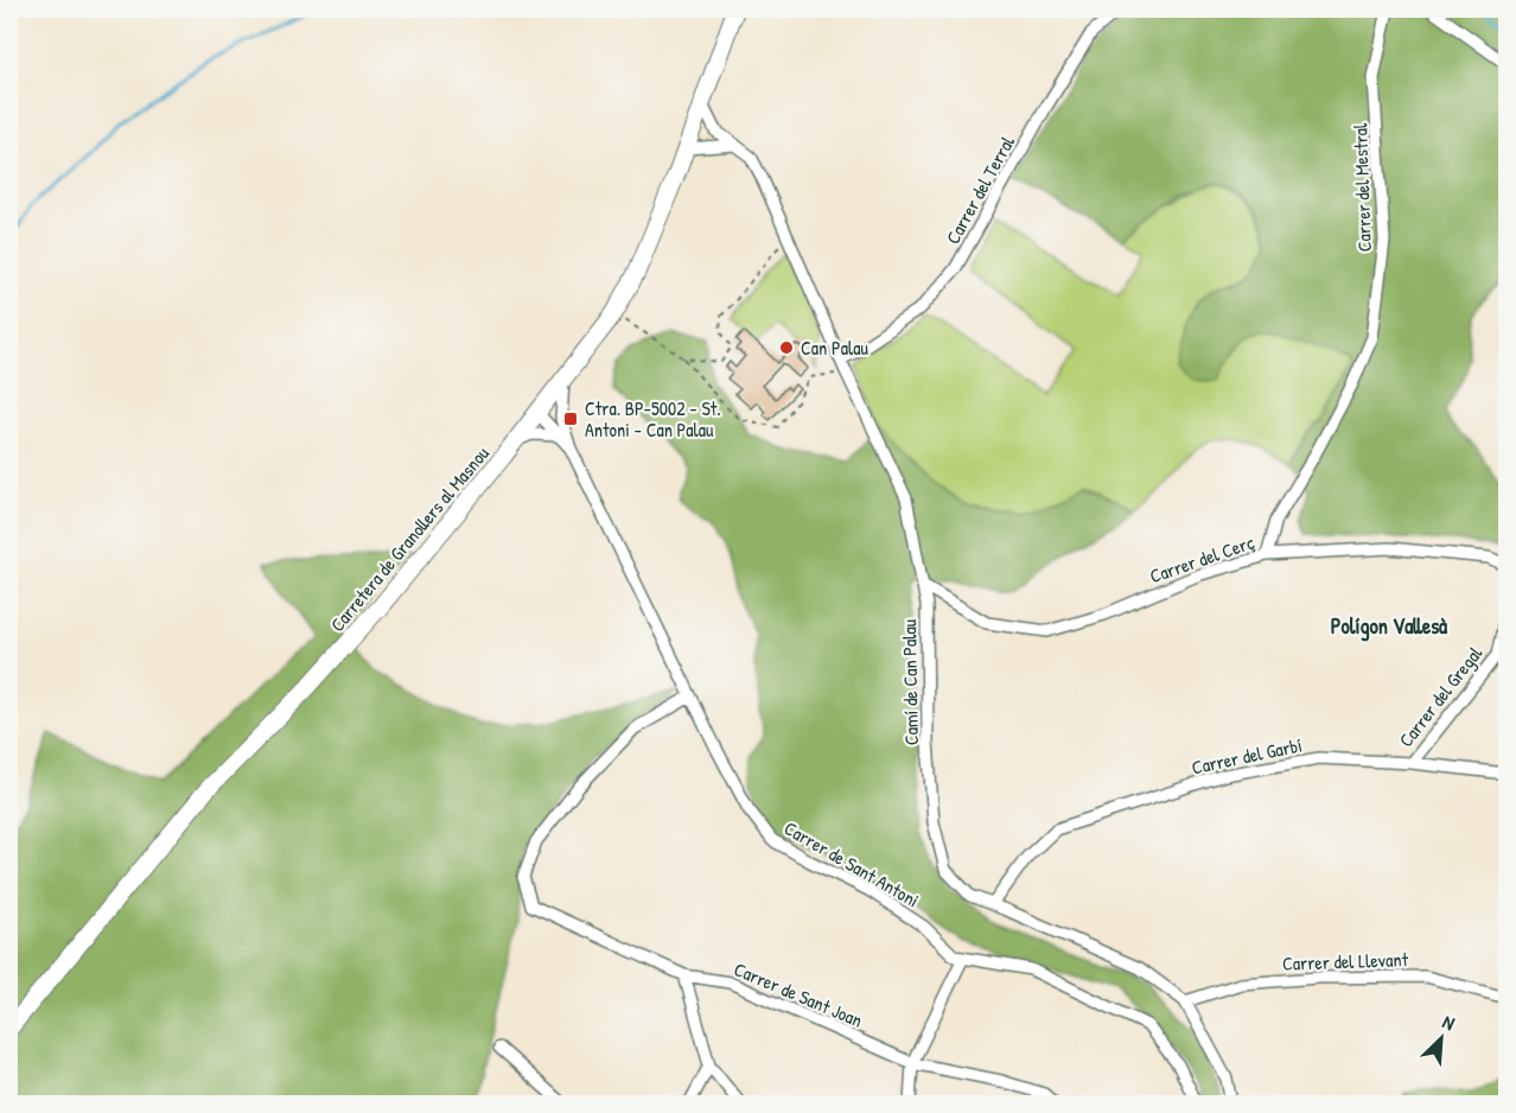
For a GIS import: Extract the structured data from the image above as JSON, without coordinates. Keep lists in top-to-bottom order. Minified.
{"streets":{"main road":["Carretera de Granollers al Masnou"],"street":["Carrer del Mestral","Carrer del Terral","Carrer del Cerç","Camí de Can Palau","Carrer del Gregal","Carrer del Garbí","Carrer de Sant Antoni","Carrer del Llevant","Carrer de Sant Joan"]},"crossings":[["Carrer del Mestral","Carrer del Cerç"],["Carrer del Terral","Camí de Can Palau"],["Carretera de Granollers al Masnou","Camí de Can Palau"],["Carretera de Granollers al Masnou","Carrer de Sant Antoni"],["Carrer del Cerç","Camí de Can Palau"],["Camí de Can Palau","Carrer del Garbí"],["Camí de Can Palau","Carrer del Llevant"],["Carrer del Gregal","Carrer del Garbí"],["Carrer de Sant Antoni","Carrer de Sant Joan"]],"districts":["Polígon Vallesà"],"places":{"other":["Can Palau"],"transit":["Ctra. BP-5002 - St. Antoni - Can Palau"]},"north":"top right"}
